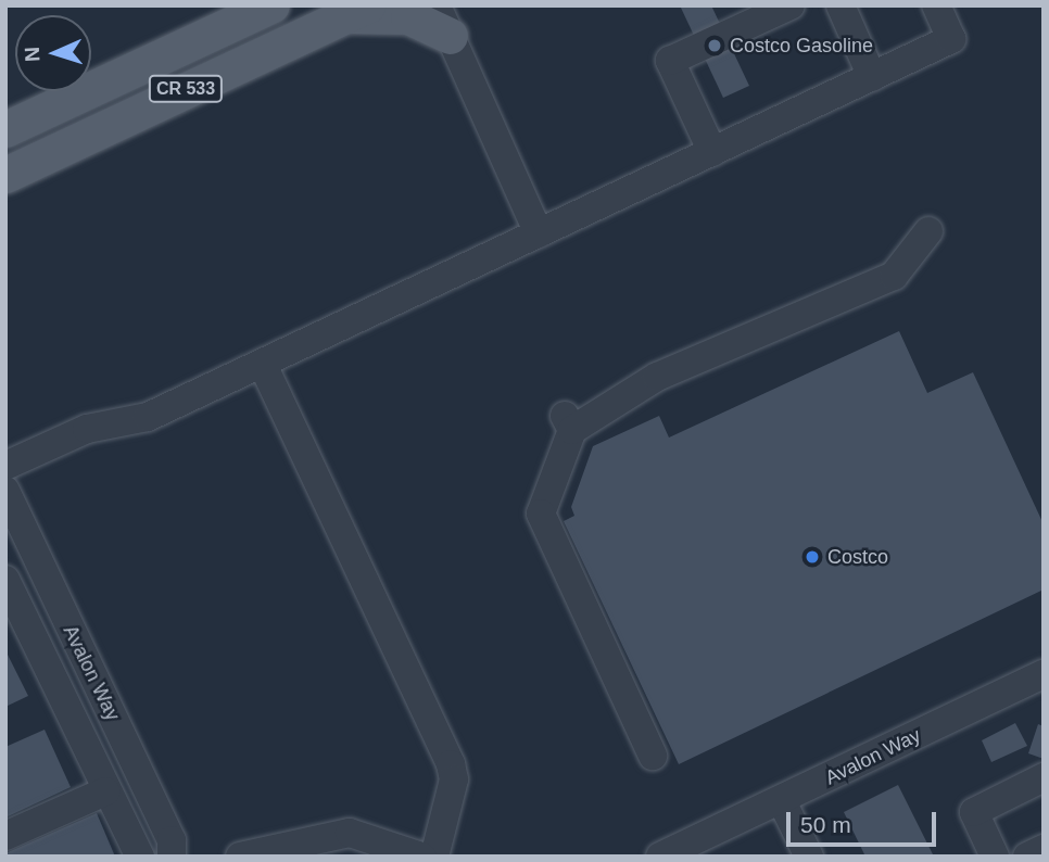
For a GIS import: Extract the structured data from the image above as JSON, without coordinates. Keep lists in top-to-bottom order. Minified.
{"streets":{"main road":["CR 533"],"street":["Avalon Way"]},"places":["Costco Gasoline","Costco"],"scale_bar":"50 m","north":"left"}
